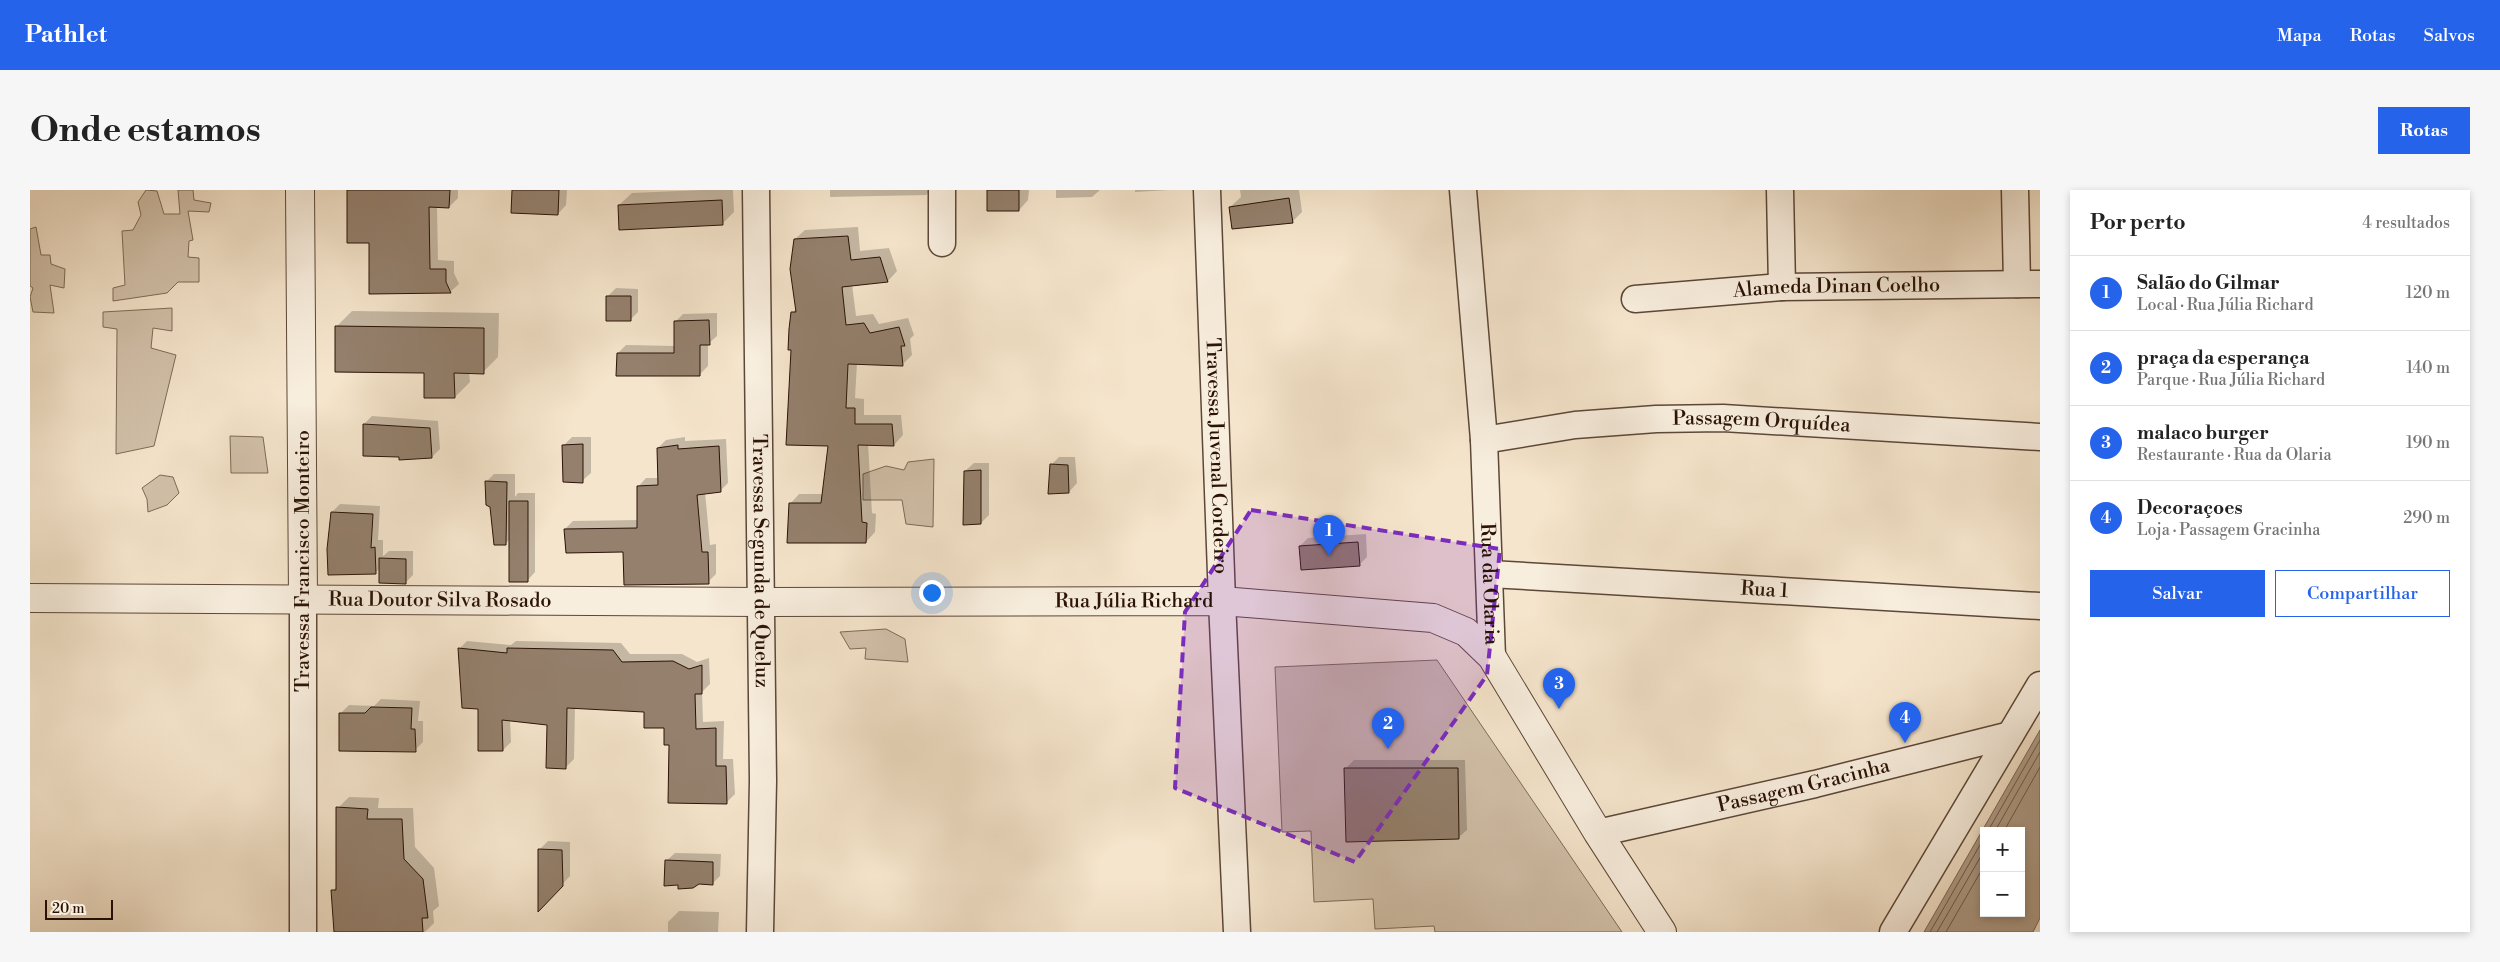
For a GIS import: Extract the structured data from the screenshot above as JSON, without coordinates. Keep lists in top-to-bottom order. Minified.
{"streets":{"street":["Alameda Dinan Coelho","Passagem Orquídea","Travessa Juvenal Cordeiro","Travessa Francisco Monteiro","Travessa Segunda de Queluz","Rua da Olaria","Rua 1","Rua Doutor Silva Rosado","Rua Júlia Richard","Passagem Gracinha"]},"crossings":[["Passagem Orquídea","Rua da Olaria"],["Travessa Juvenal Cordeiro","Rua Júlia Richard"],["Travessa Francisco Monteiro","Rua Doutor Silva Rosado"],["Travessa Segunda de Queluz","Rua Doutor Silva Rosado"],["Travessa Segunda de Queluz","Rua Júlia Richard"],["Rua da Olaria","Rua 1"],["Rua da Olaria","Rua Júlia Richard"],["Rua da Olaria","Passagem Gracinha"],["Rua Doutor Silva Rosado","Rua Júlia Richard"]],"scale_bar":"20 m","page":{"header":"Pathlet","nav":["Mapa","Rotas","Salvos"],"buttons":["Rotas",["Salvar","Compartilhar"]],"title":"Onde estamos","heading":["Por perto","4 resultados"],"list":[{"mark":"1","name":"Salão do Gilmar","note":"Local · Rua Júlia Richard","value":"120 m"},{"mark":"2","name":"praça da esperança","note":"Parque · Rua Júlia Richard","value":"140 m"},{"mark":"3","name":"malaco burger","note":"Restaurante · Rua da Olaria","value":"190 m"},{"mark":"4","name":"Decoraçoes","note":"Loja · Passagem Gracinha","value":"290 m"}],"pins":["1","3","4","2"],"map_buttons":["+","−"],"scale":"20 m"}}
